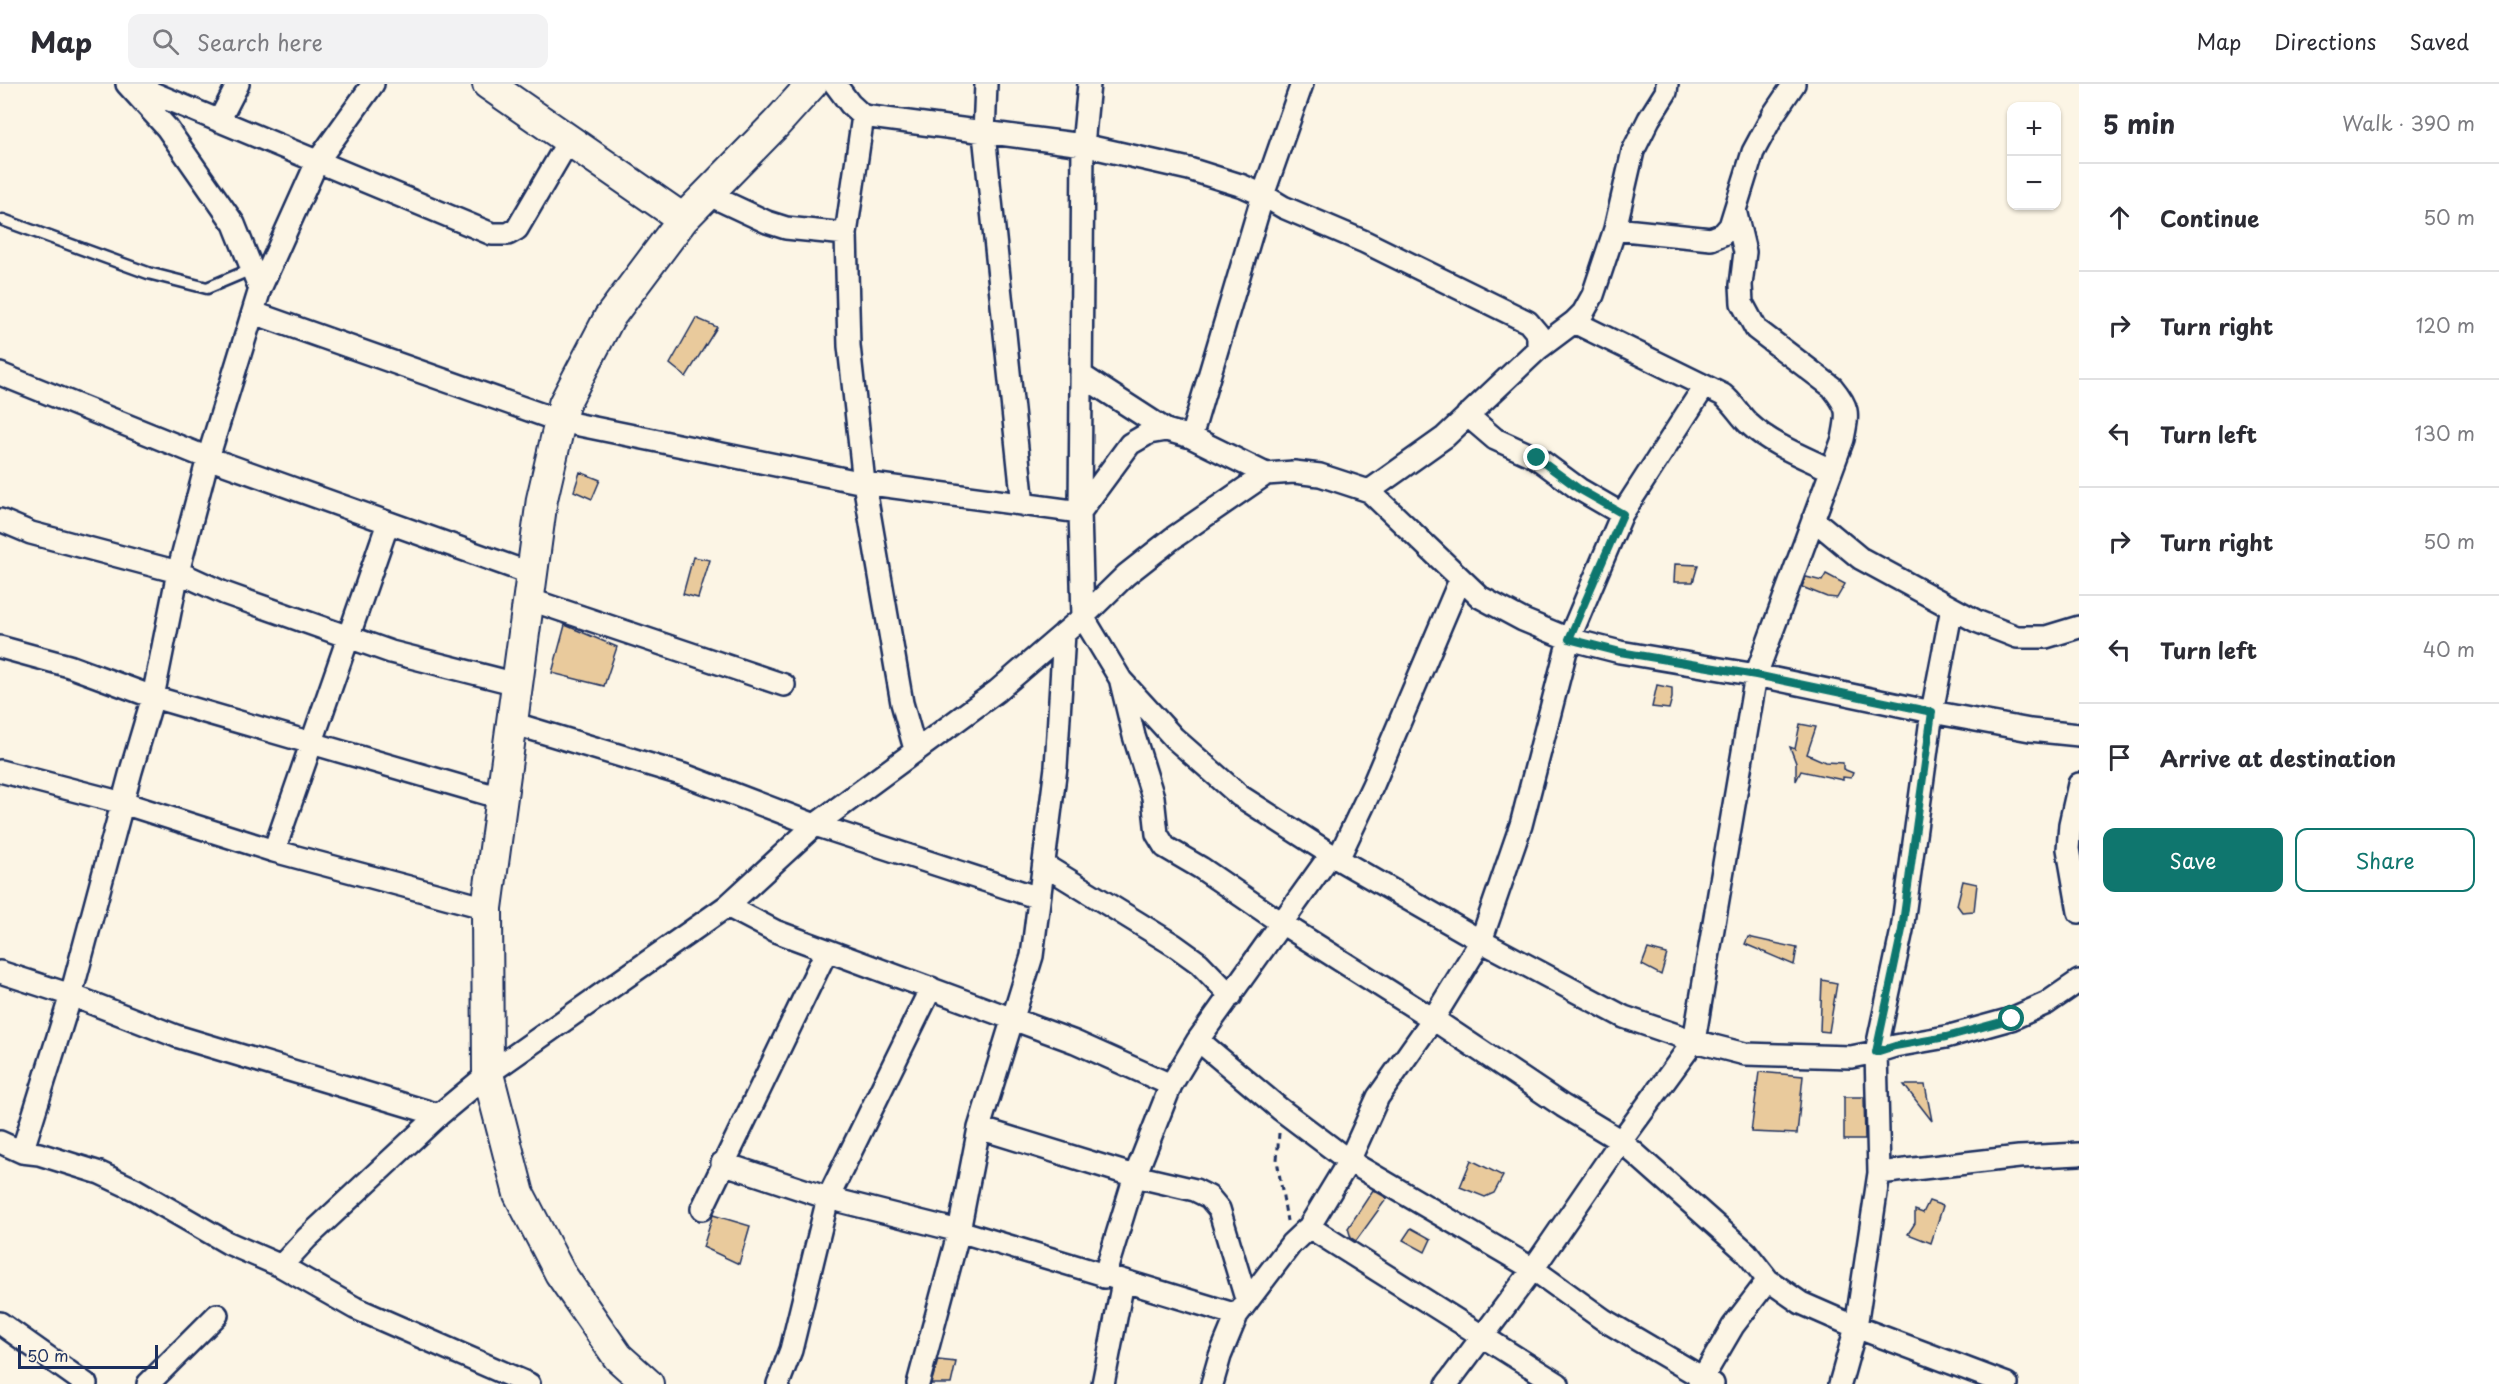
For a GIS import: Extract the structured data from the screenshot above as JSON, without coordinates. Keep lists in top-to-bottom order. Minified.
{"scale_bar":"50 m","page":{"header":"Map","search":"Search here","nav":["Map","Directions","Saved"],"heading":["5 min","Walk · 390 m"],"map_buttons":["+","−"],"list":[["Continue","50 m"],["Turn right","120 m"],["Turn left","130 m"],["Turn right","50 m"],["Turn left","40 m"],"Arrive at destination"],"buttons":["Save","Share"],"scale":"50 m"}}
